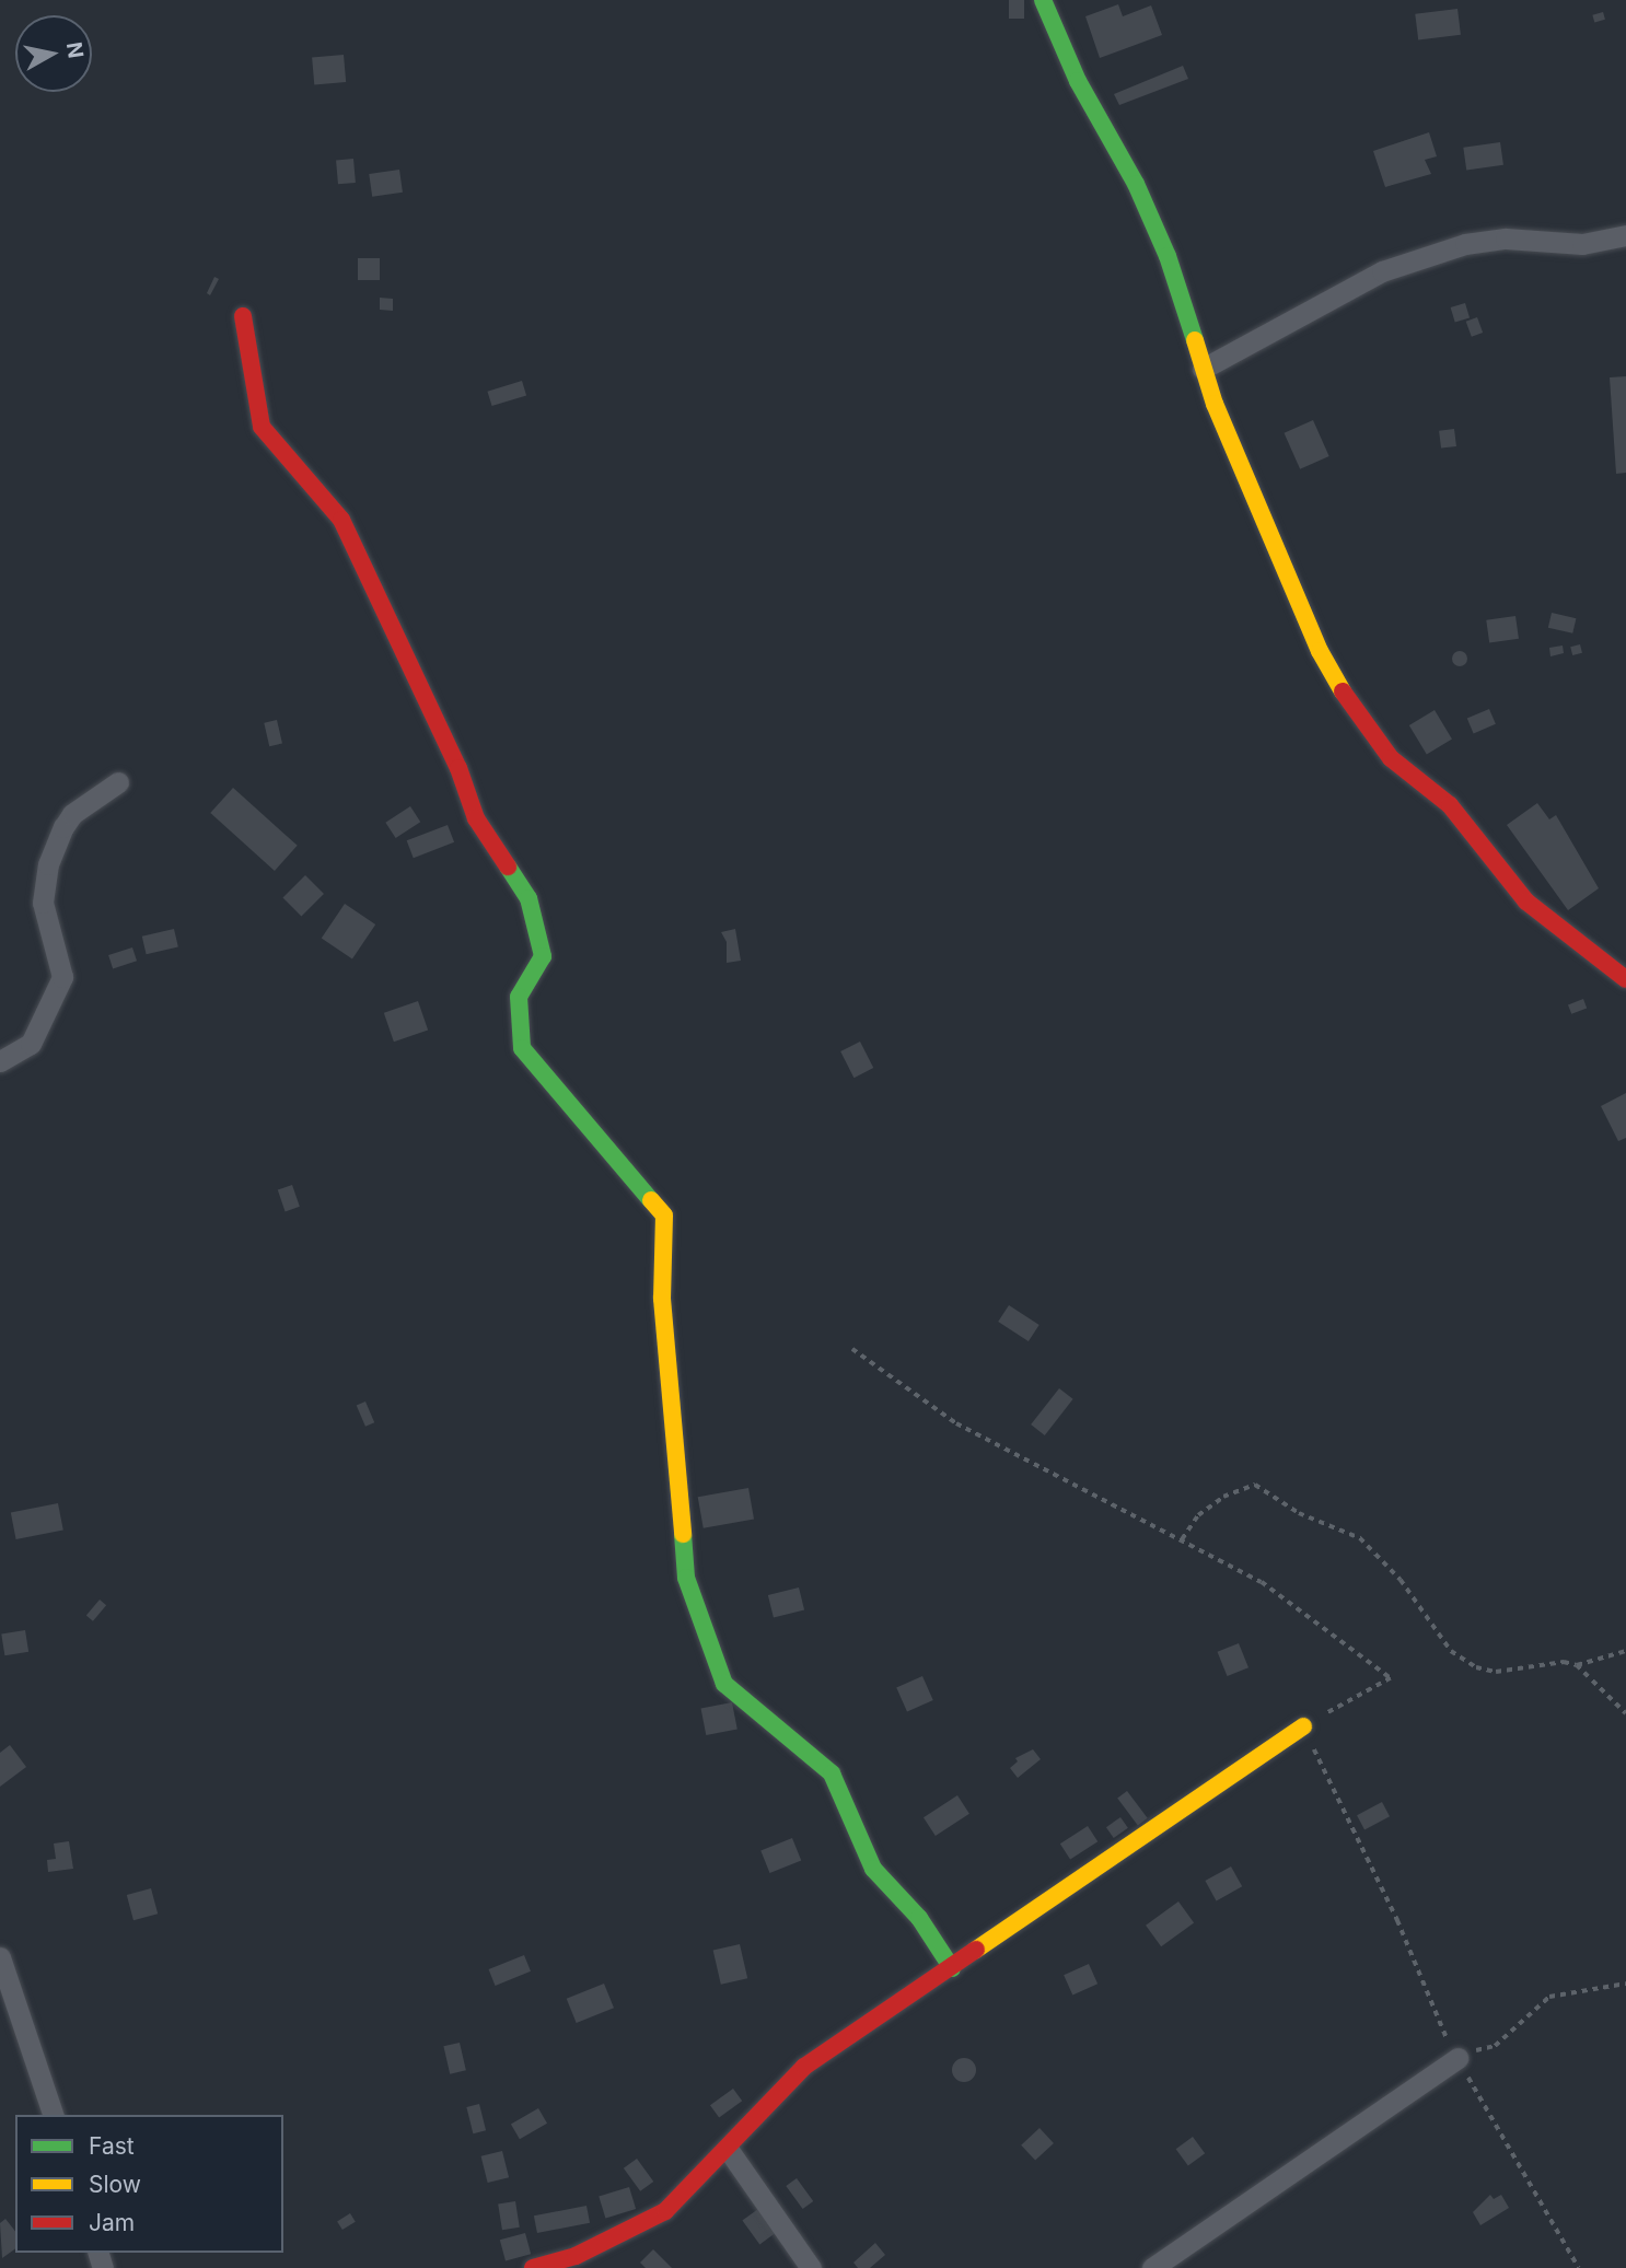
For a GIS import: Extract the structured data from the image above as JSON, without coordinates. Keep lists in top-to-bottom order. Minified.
{"legend":["Fast","Slow","Jam"],"north":"right"}
